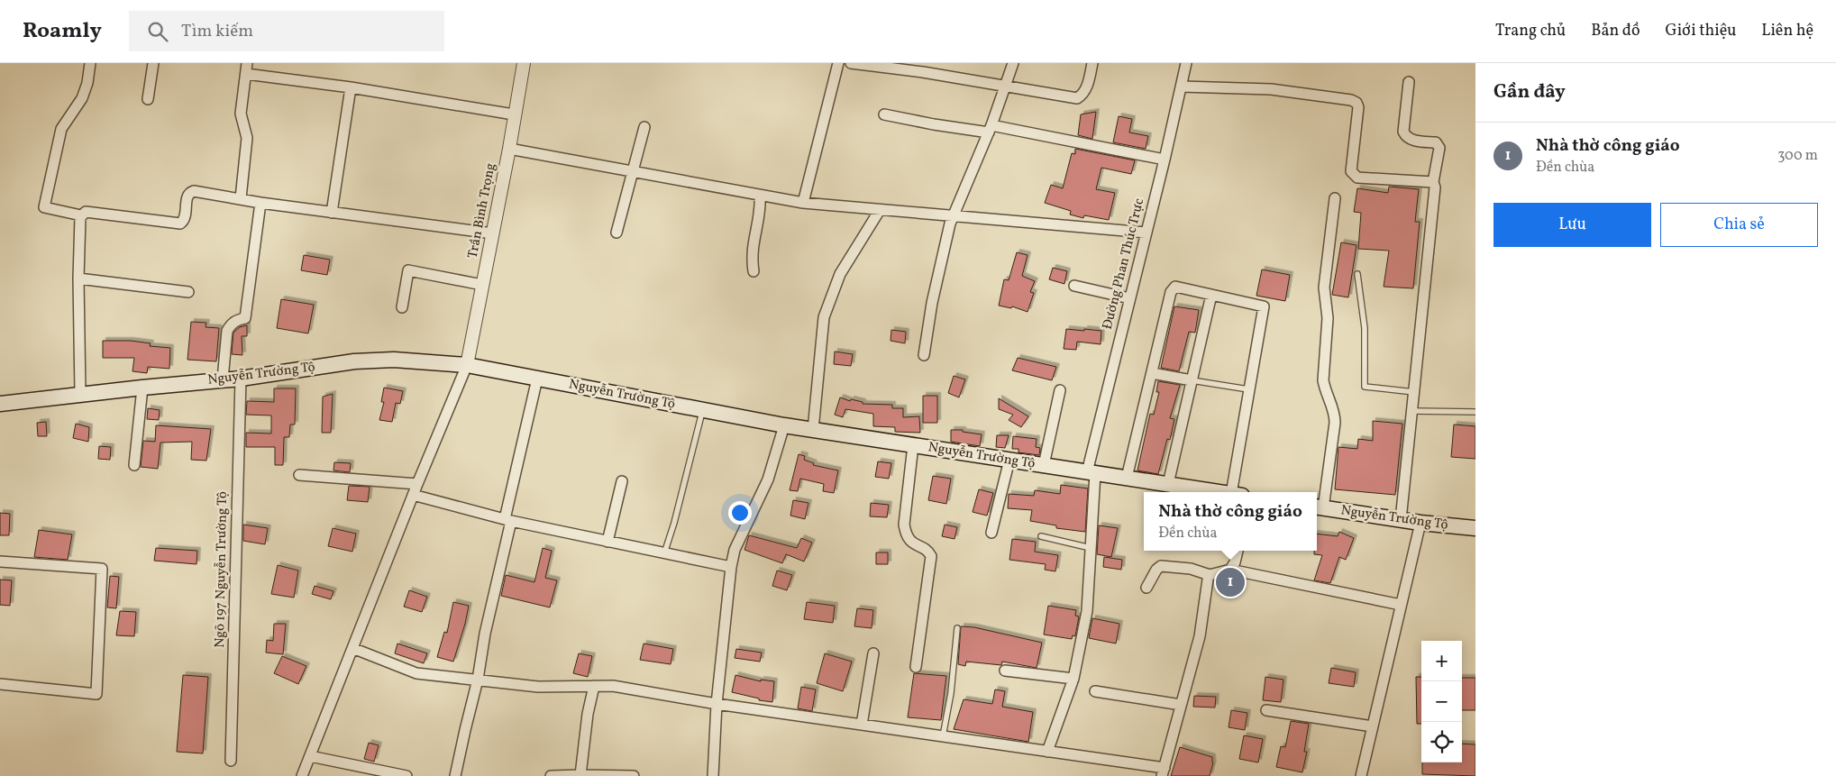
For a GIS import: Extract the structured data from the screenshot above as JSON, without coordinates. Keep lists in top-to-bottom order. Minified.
{"streets":{"main road":["Nguyễn Trường Tộ"],"street":["Trần Bình Trọng","Đường Phan Thúc Trực","Ngõ 197 Nguyễn Trường Tộ"]},"crossings":[["Trần Bình Trọng","Nguyễn Trường Tộ"],["Đường Phan Thúc Trực","Nguyễn Trường Tộ"],["Nguyễn Trường Tộ","Ngõ 197 Nguyễn Trường Tộ"]],"page":{"header":"Roamly","search":"Tìm kiếm","nav":["Trang chủ","Bản đồ","Giới thiệu","Liên hệ"],"heading":"Gần đây","list":[{"mark":"1","name":"Nhà thờ công giáo","note":"Đền chùa","value":"300 m"}],"buttons":["Lưu","Chia sẻ"],"popup":["Nhà thờ công giáo","Đền chùa"],"pins":"1","map_buttons":["+","−"]}}
